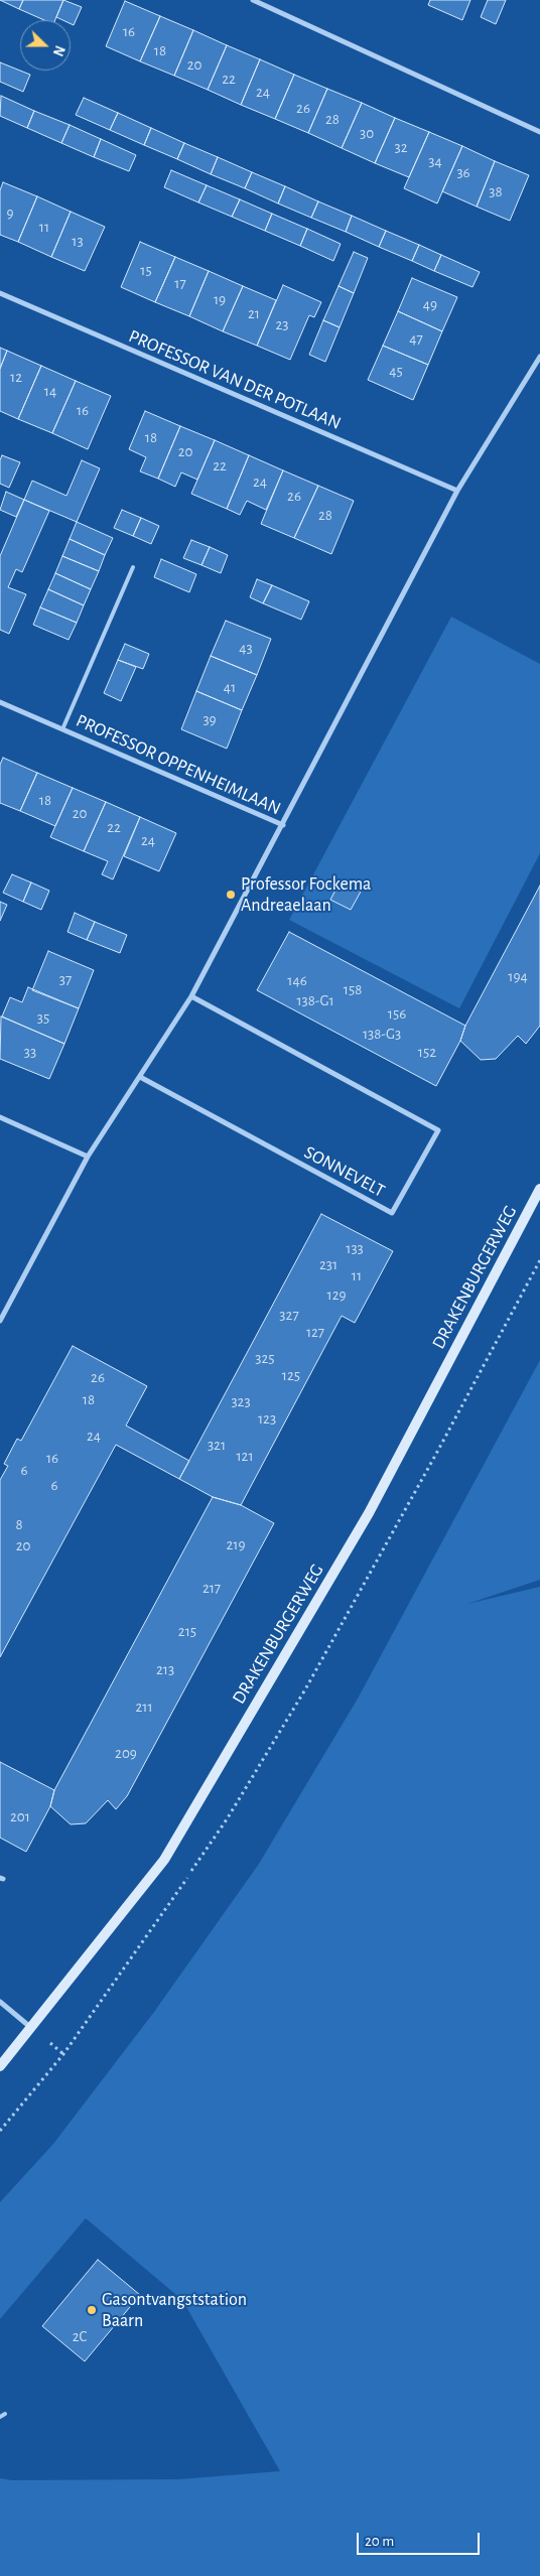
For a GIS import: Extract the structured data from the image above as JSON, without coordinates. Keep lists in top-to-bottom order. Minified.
{"streets":{"main road":["DRAKENBURGERWEG"],"street":["PROFESSOR VAN DER POTLAAN","PROFESSOR OPPENHEIMLAAN","SONNEVELT"]},"places":["Professor Fockema Andreaelaan","Gasontvangststation Baarn"],"house_numbers":["16","18","20","22","24","26","28","30","32","34","36","38","9","11","13","15","17","19","49","21","23","47","45","12","14","16","18","20","22","24","26","28","43","41","39","18","20","22","24","194","37","146","158","138-G1","156","35","138-G3","33","152","133","231","11","129","327","127","325","125","26","18","323","123","24","321","121","16","6","6","8","219","20","217","215","213","211","209","201","2C"],"scale_bar":"20 m","north":"right"}
